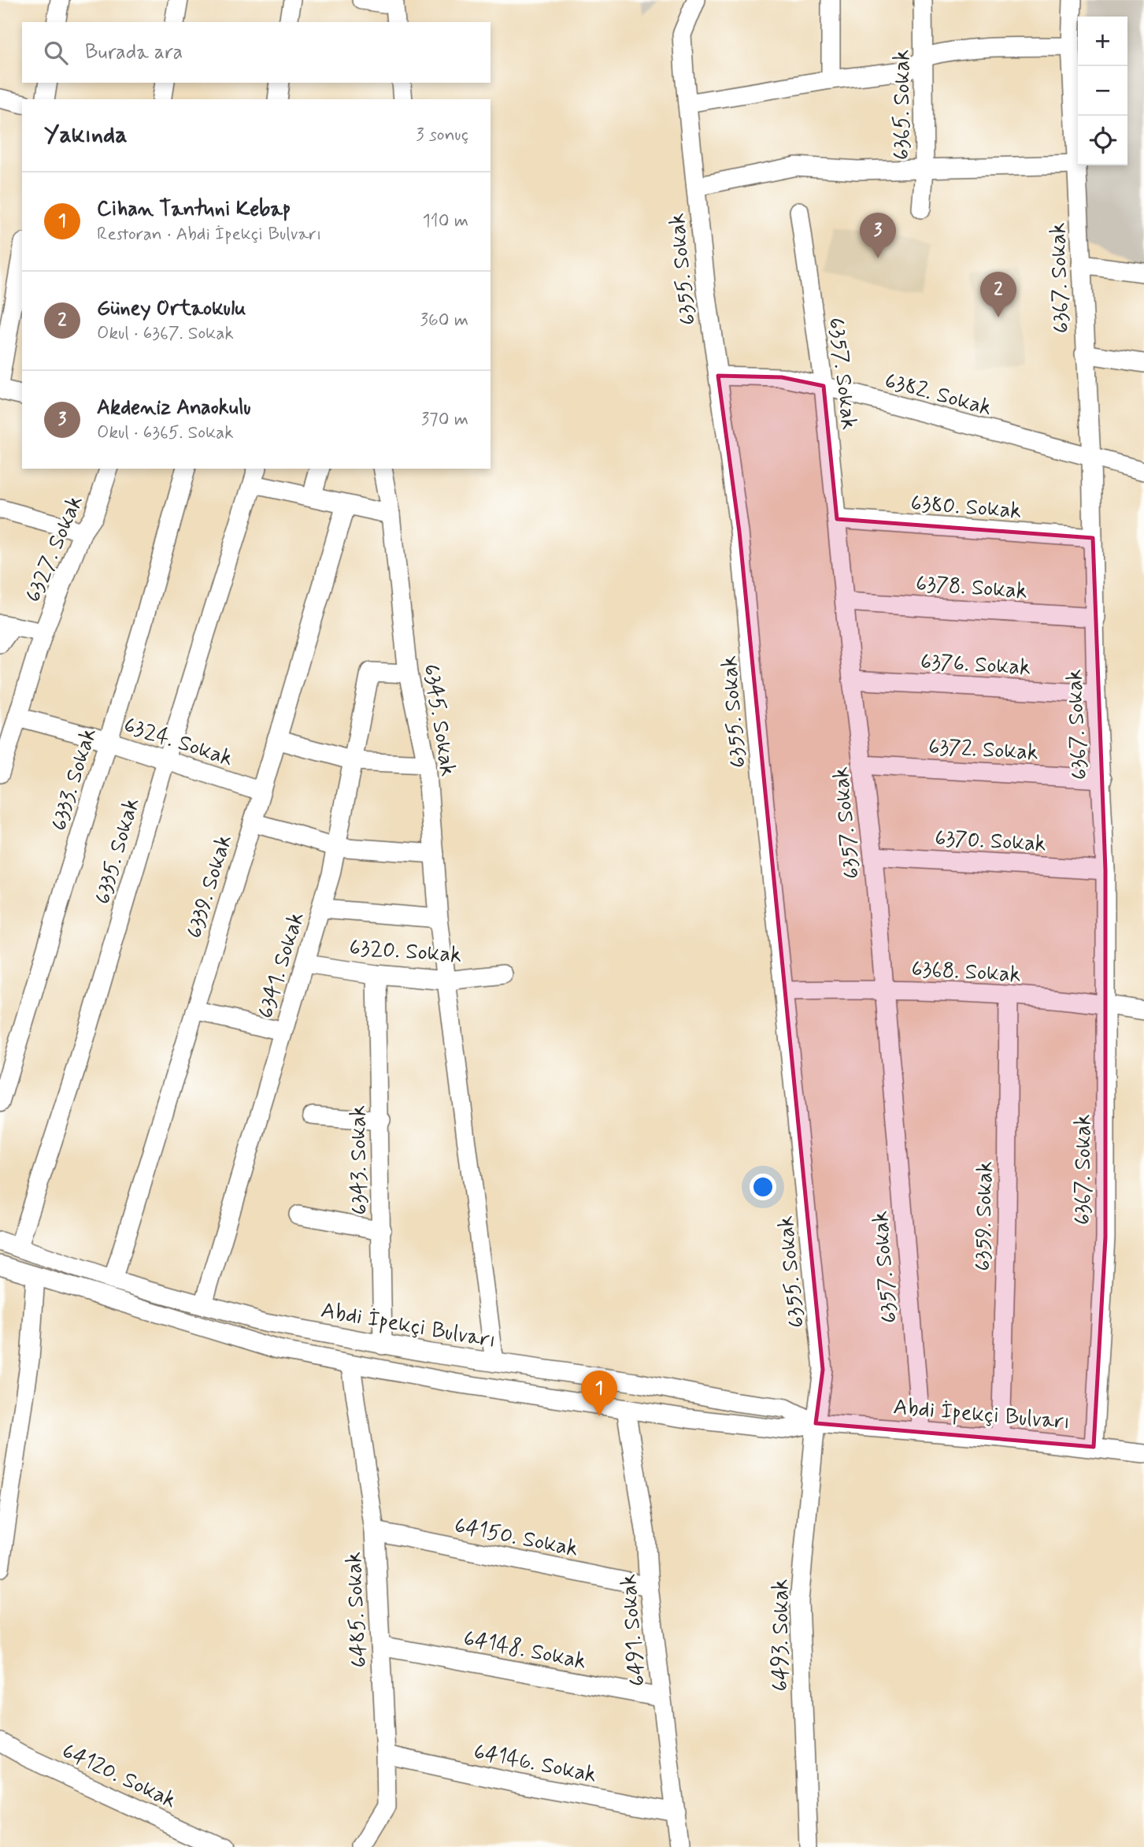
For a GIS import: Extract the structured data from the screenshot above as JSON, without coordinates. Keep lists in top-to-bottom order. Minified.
{"streets":{"street":["6365. Sokak","6355. Sokak","6367. Sokak","6357. Sokak","6382. Sokak","6380. Sokak","6327. Sokak","6378. Sokak","6376. Sokak","6345. Sokak","6324. Sokak","6372. Sokak","6333. Sokak","6370. Sokak","6335. Sokak","6339. Sokak","6320. Sokak","6341. Sokak","6368. Sokak","6343. Sokak","6359. Sokak","Abdi İpekçi Bulvarı","64150. Sokak","6485. Sokak","6491. Sokak","6493. Sokak","64148. Sokak","64146. Sokak","64120. Sokak"]},"crossings":[["6355. Sokak","6382. Sokak"],["6355. Sokak","6368. Sokak"],["6355. Sokak","Abdi İpekçi Bulvarı"],["6355. Sokak","6493. Sokak"],["6367. Sokak","6382. Sokak"],["6367. Sokak","6380. Sokak"],["6367. Sokak","6378. Sokak"],["6367. Sokak","6376. Sokak"],["6367. Sokak","6372. Sokak"],["6367. Sokak","6370. Sokak"],["6367. Sokak","6368. Sokak"],["6367. Sokak","Abdi İpekçi Bulvarı"],["6357. Sokak","6382. Sokak"],["6357. Sokak","6380. Sokak"],["6357. Sokak","6378. Sokak"],["6357. Sokak","6376. Sokak"],["6357. Sokak","6372. Sokak"],["6357. Sokak","6370. Sokak"],["6357. Sokak","6368. Sokak"],["6357. Sokak","Abdi İpekçi Bulvarı"],["6327. Sokak","6324. Sokak"],["6345. Sokak","6320. Sokak"],["6345. Sokak","6341. Sokak"],["6345. Sokak","Abdi İpekçi Bulvarı"],["6324. Sokak","6333. Sokak"],["6324. Sokak","6335. Sokak"],["6324. Sokak","6339. Sokak"],["6335. Sokak","Abdi İpekçi Bulvarı"],["6339. Sokak","Abdi İpekçi Bulvarı"],["6320. Sokak","6341. Sokak"],["6320. Sokak","6343. Sokak"],["6341. Sokak","Abdi İpekçi Bulvarı"],["6368. Sokak","6359. Sokak"],["6343. Sokak","Abdi İpekçi Bulvarı"],["6359. Sokak","Abdi İpekçi Bulvarı"],["Abdi İpekçi Bulvarı","6485. Sokak"],["Abdi İpekçi Bulvarı","6491. Sokak"],["Abdi İpekçi Bulvarı","6493. Sokak"],["64150. Sokak","6485. Sokak"],["64150. Sokak","6491. Sokak"],["6485. Sokak","64148. Sokak"],["6485. Sokak","64146. Sokak"],["6491. Sokak","64148. Sokak"],["6491. Sokak","64146. Sokak"]],"page":{"map_buttons":["+","−"],"search":"Burada ara","heading":["Yakında","3 sonuç"],"list":[{"mark":"1","name":"Cihan Tantuni Kebap","note":"Restoran · Abdi İpekçi Bulvarı","value":"110 m"},{"mark":"2","name":"Güney Ortaokulu","note":"Okul · 6367. Sokak","value":"360 m"},{"mark":"3","name":"Akdeniz Anaokulu","note":"Okul · 6365. Sokak","value":"370 m"}],"pins":["3","2","1"]}}
